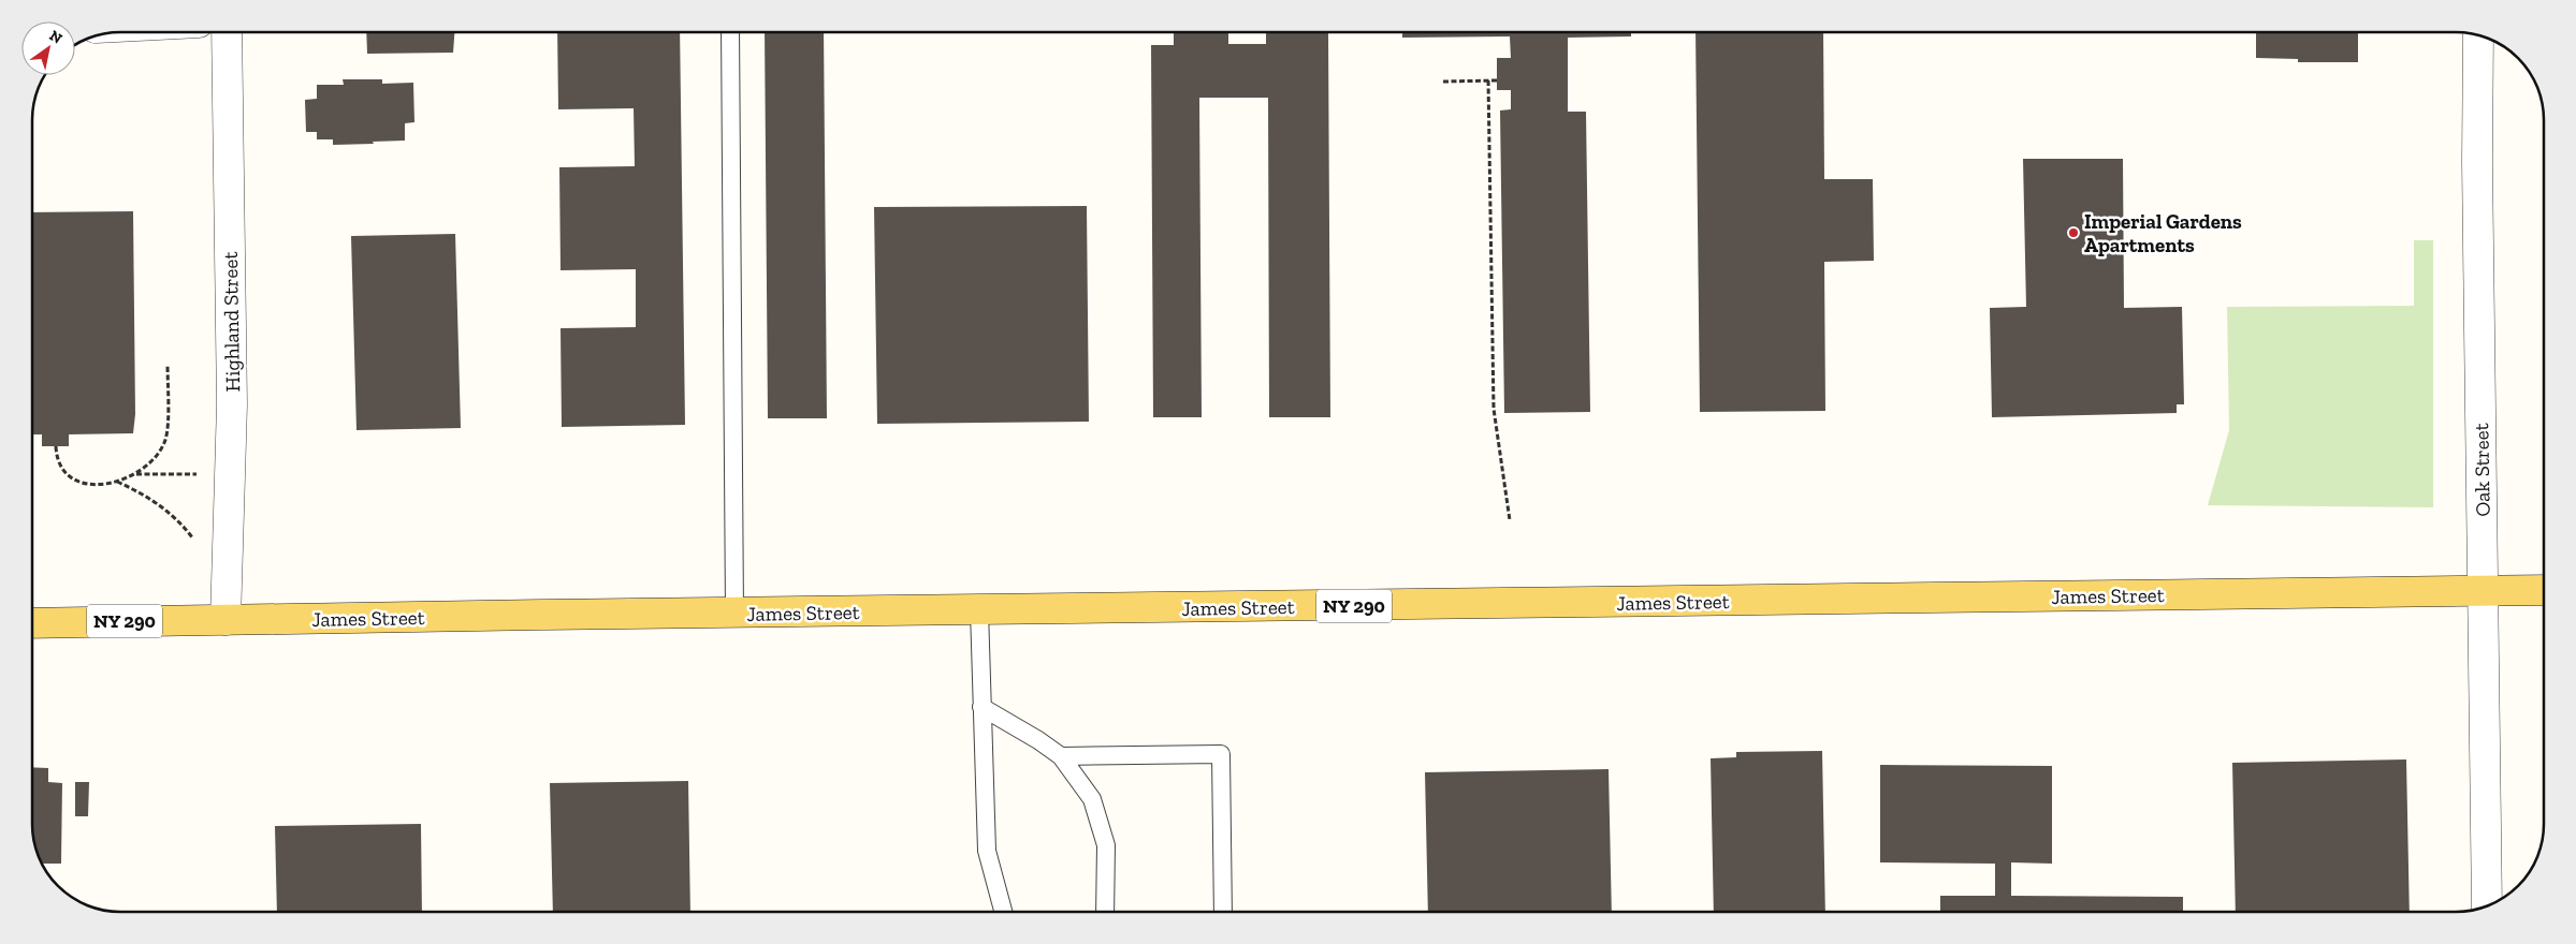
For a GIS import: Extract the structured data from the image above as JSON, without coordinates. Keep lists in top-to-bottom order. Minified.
{"streets":{"main road":["James Street","NY 290"],"street":["Highland Street","Oak Street"]},"crossings":[["Highland Street","James Street"],["Oak Street","James Street"]],"places":["Imperial Gardens Apartments"],"north":"top right"}
